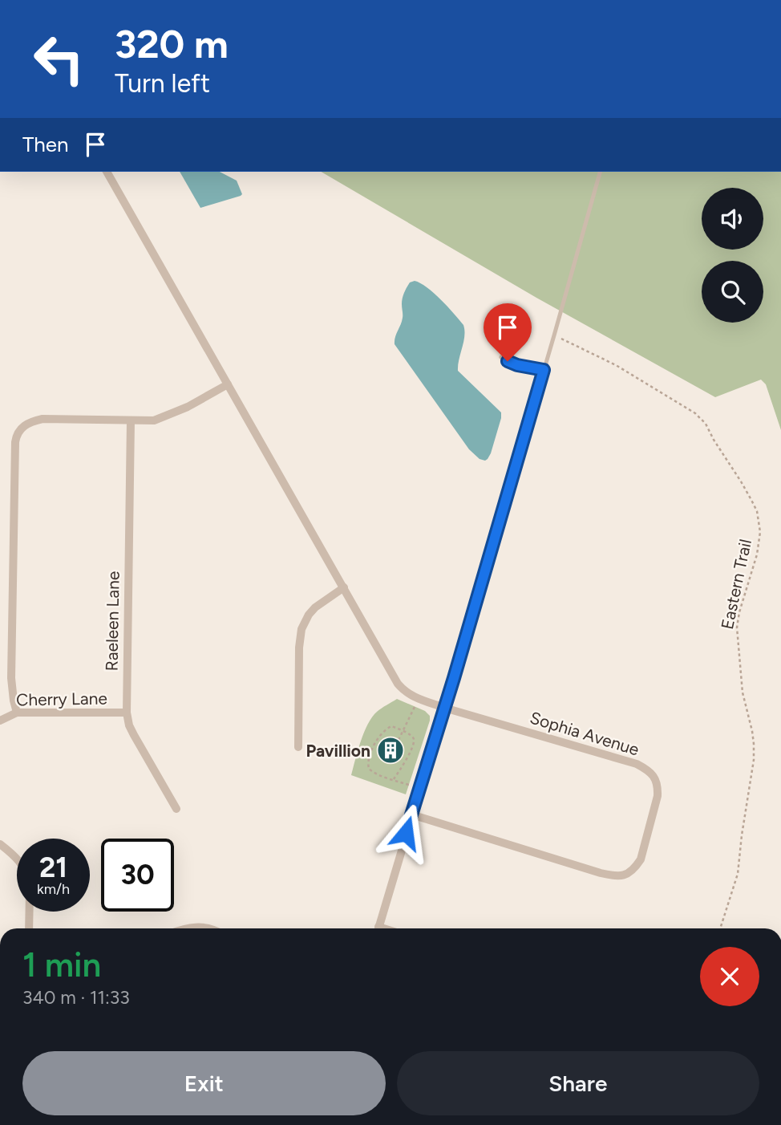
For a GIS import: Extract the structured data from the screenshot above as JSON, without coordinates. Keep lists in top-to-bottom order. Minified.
{"streets":{"street":["Raeleen Lane","Cherry Lane","Sophia Avenue"],"path":["Eastern Trail"]},"crossings":[["Raeleen Lane","Cherry Lane"]],"places":{"building":["Pavillion"]},"page":{"turn":["320 m","Turn left"],"then":"Then","speed":"21 km/h","limit":"30","heading":["1 min","340 m · 11:33"],"buttons":["Exit","Share"]}}
